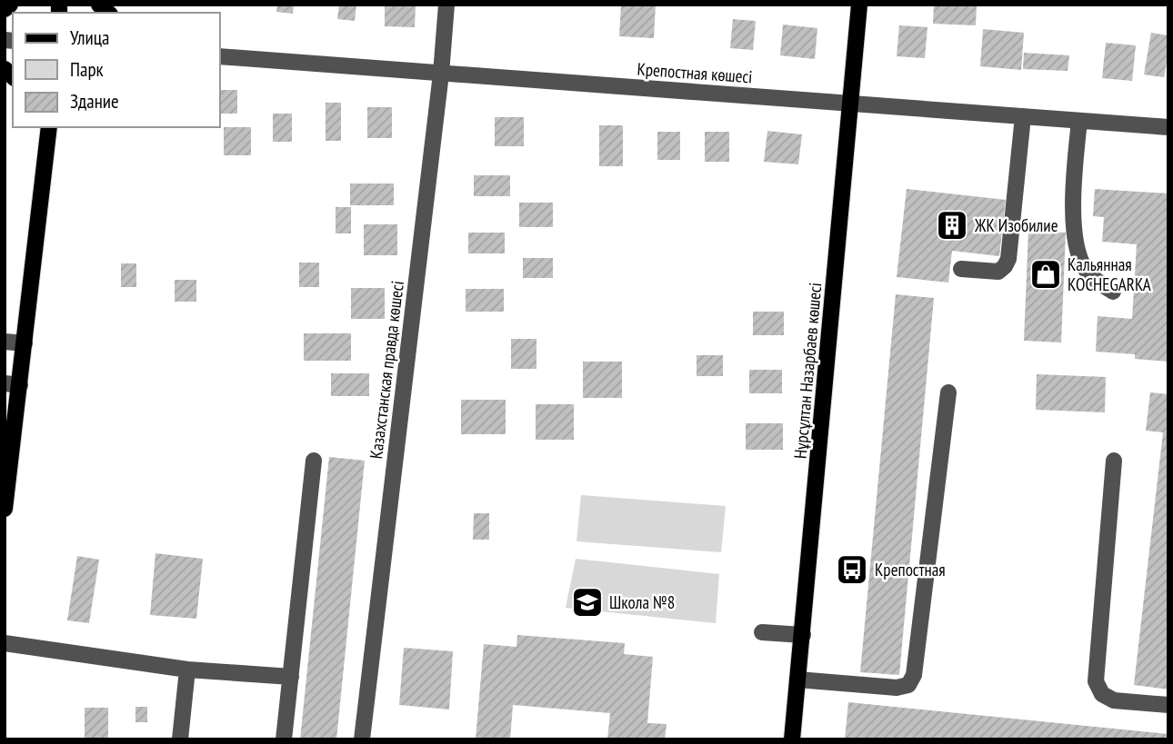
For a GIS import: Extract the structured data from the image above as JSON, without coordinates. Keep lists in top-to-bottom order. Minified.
{"streets":{"main road":["Нұрсұлтан Назарбаев көшесі"],"street":["Крепостная көшесі","Казахстанская правда көшесі"]},"crossings":[["Крепостная көшесі","Казахстанская правда көшесі"],["Крепостная көшесі","Нұрсұлтан Назарбаев көшесі"]],"places":{"building":["ЖК Изобилие"],"shop":["Кальянная KOCHEGARKA"],"bus stop":["Крепостная"],"school or university":["Школа №8"]},"legend":["Улица","Парк","Здание"]}
